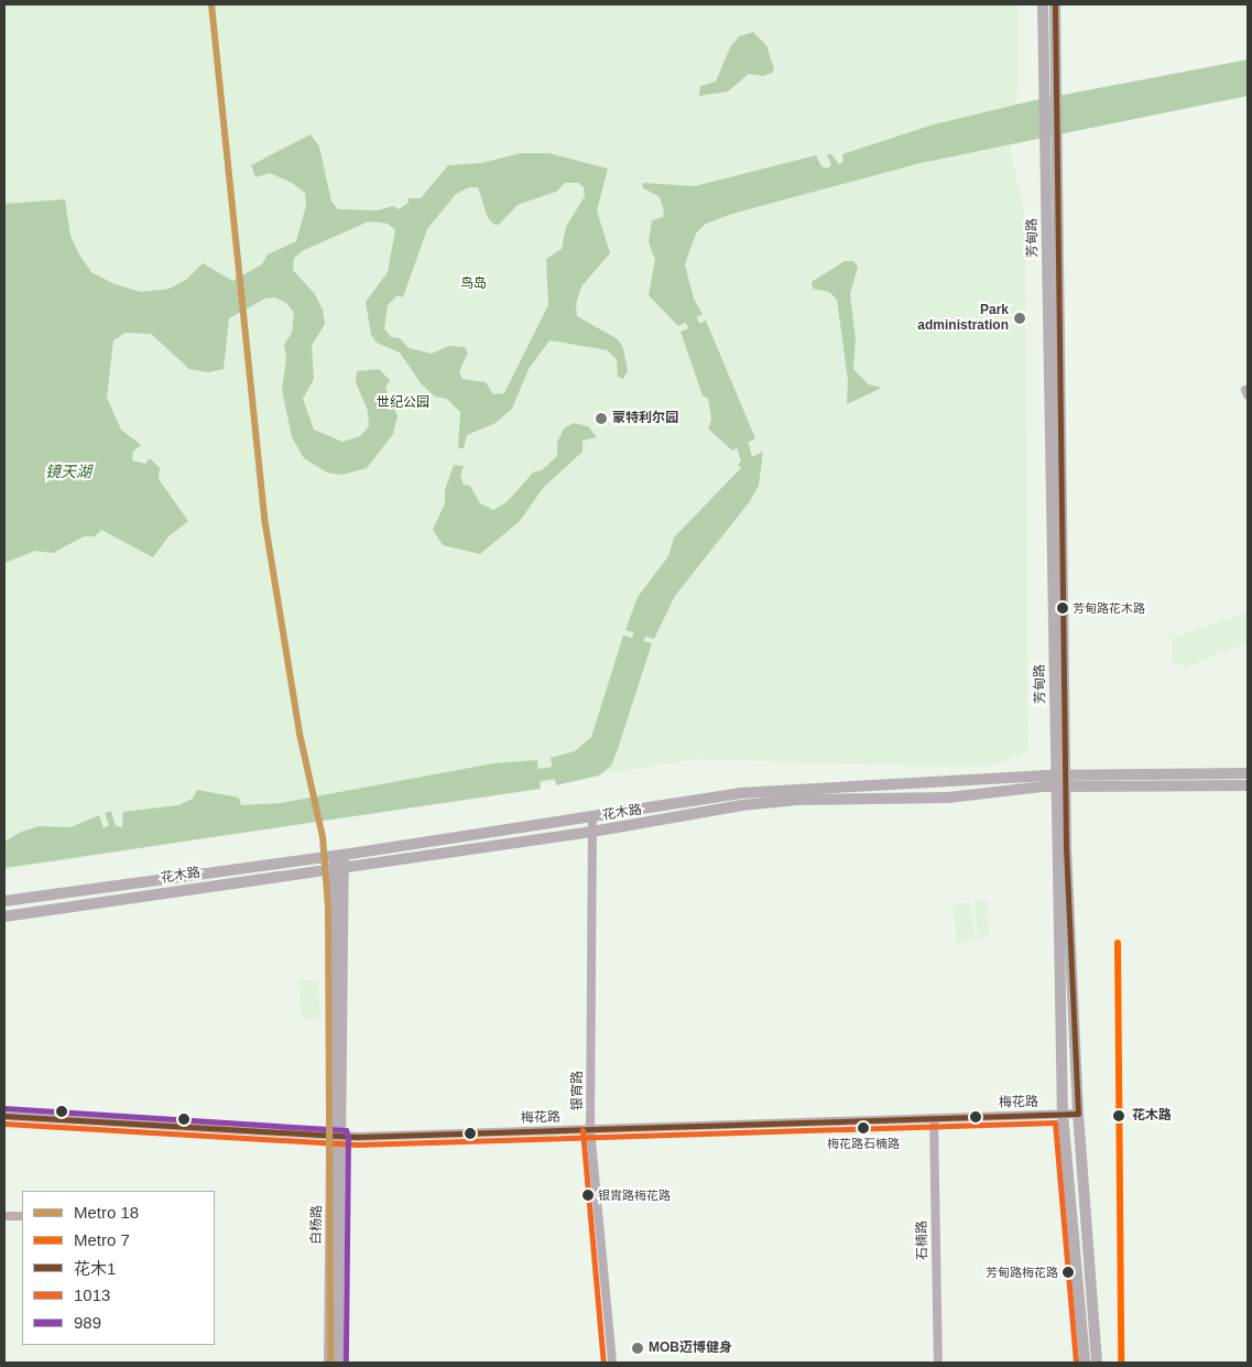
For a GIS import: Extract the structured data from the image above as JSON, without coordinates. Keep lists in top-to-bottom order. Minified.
{"streets":{"main road":["芳甸路","花木路","白杨路"],"street":["银宵路","梅花路","石楠路"]},"crossings":[["芳甸路","花木路"],["芳甸路","梅花路"],["花木路","银宵路"],["花木路","白杨路"],["银宵路","梅花路"],["梅花路","白杨路"],["梅花路","石楠路"]],"water":["镜天湖"],"parks":["鸟岛","世纪公园"],"places":["Park administration","蒙特利尔园","芳甸路花木路","花木路","梅花路石楠路","银霄路梅花路","芳甸路梅花路","MOB迈博健身"],"lines":["metro line 18","transit line 花木1","metro line 7","transit line 989","transit line 1013"],"legend":["Metro 18","Metro 7","花木1","1013","989"]}
